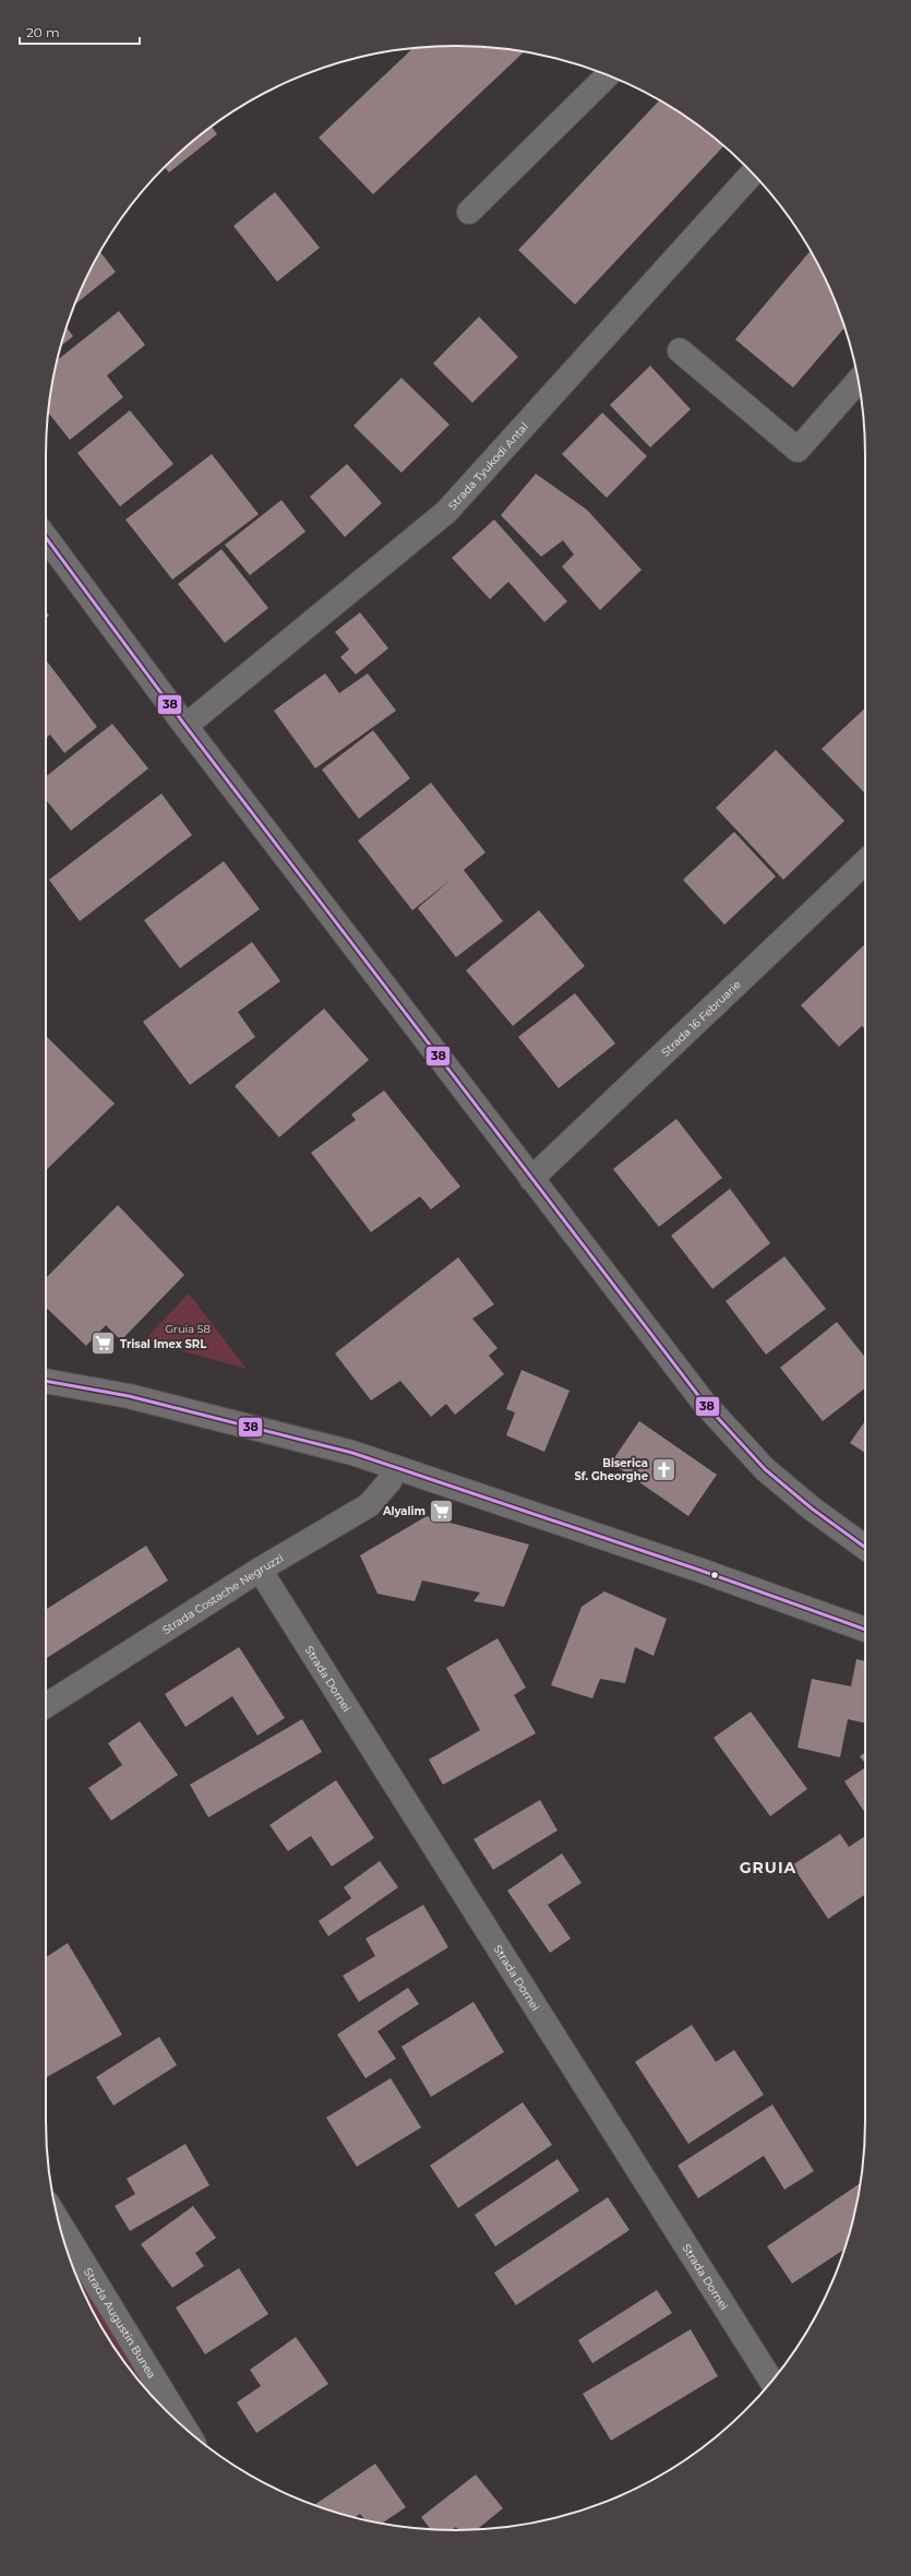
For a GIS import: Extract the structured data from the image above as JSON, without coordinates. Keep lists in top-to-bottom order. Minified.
{"streets":{"street":["Strada Tyukodi Antal","Strada 16 Februarie","Strada Costache Negruzzi","Strada Dornei","Strada Augustin Bunea"]},"crossings":[["Strada Costache Negruzzi","Strada Dornei"]],"districts":["GRUIA"],"parks":["Gruia 58"],"places":{"supermarket":["Trisal Imex SRL","Alyalim"],"church":["Biserica Sf. Gheorghe"]},"lines":["transit line 38"],"scale_bar":"20 m"}
